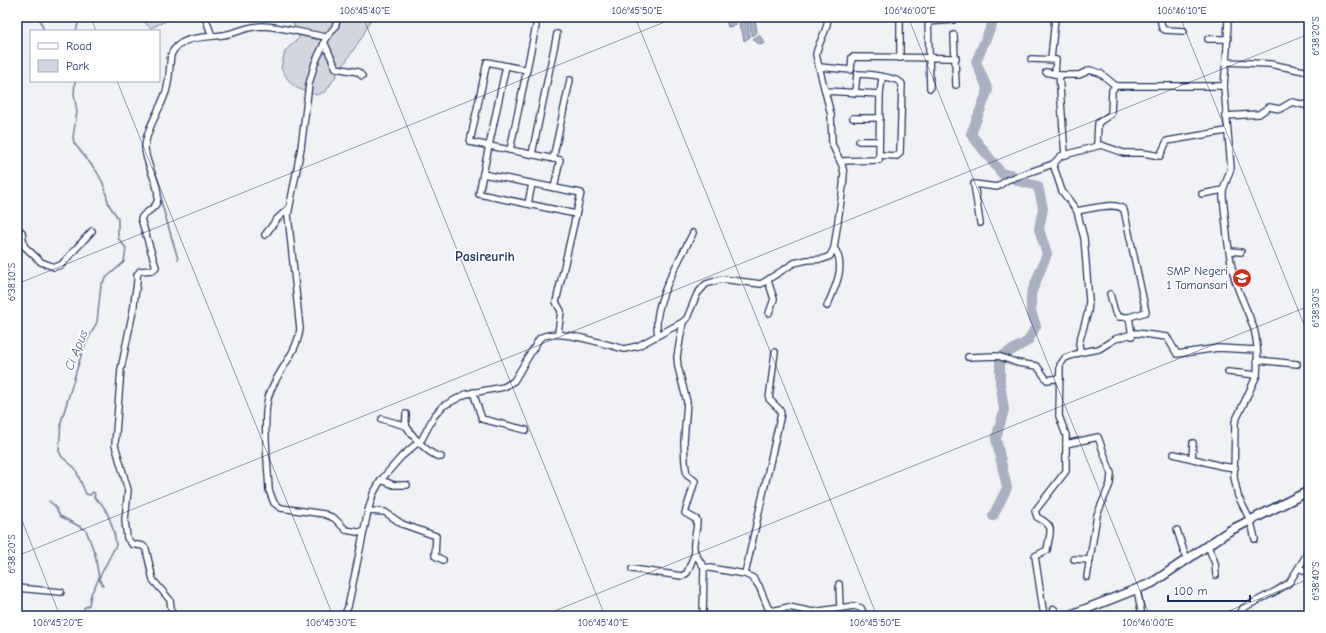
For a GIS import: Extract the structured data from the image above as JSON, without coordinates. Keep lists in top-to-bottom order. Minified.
{"districts":["Pasireurih"],"water":["Ci Apus"],"places":{"school or university":["SMP Negeri 1 Tamansari"]},"legend":["Road","Park"],"scale_bar":"100 m","coordinates":["106°45'40\"E","106°45'50\"E","106°46'00\"E","106°46'10\"E","6°38'20\"S","6°38'10\"S","6°38'30\"S","6°38'40\"S","106°45'20\"E","106°45'30\"E"]}
